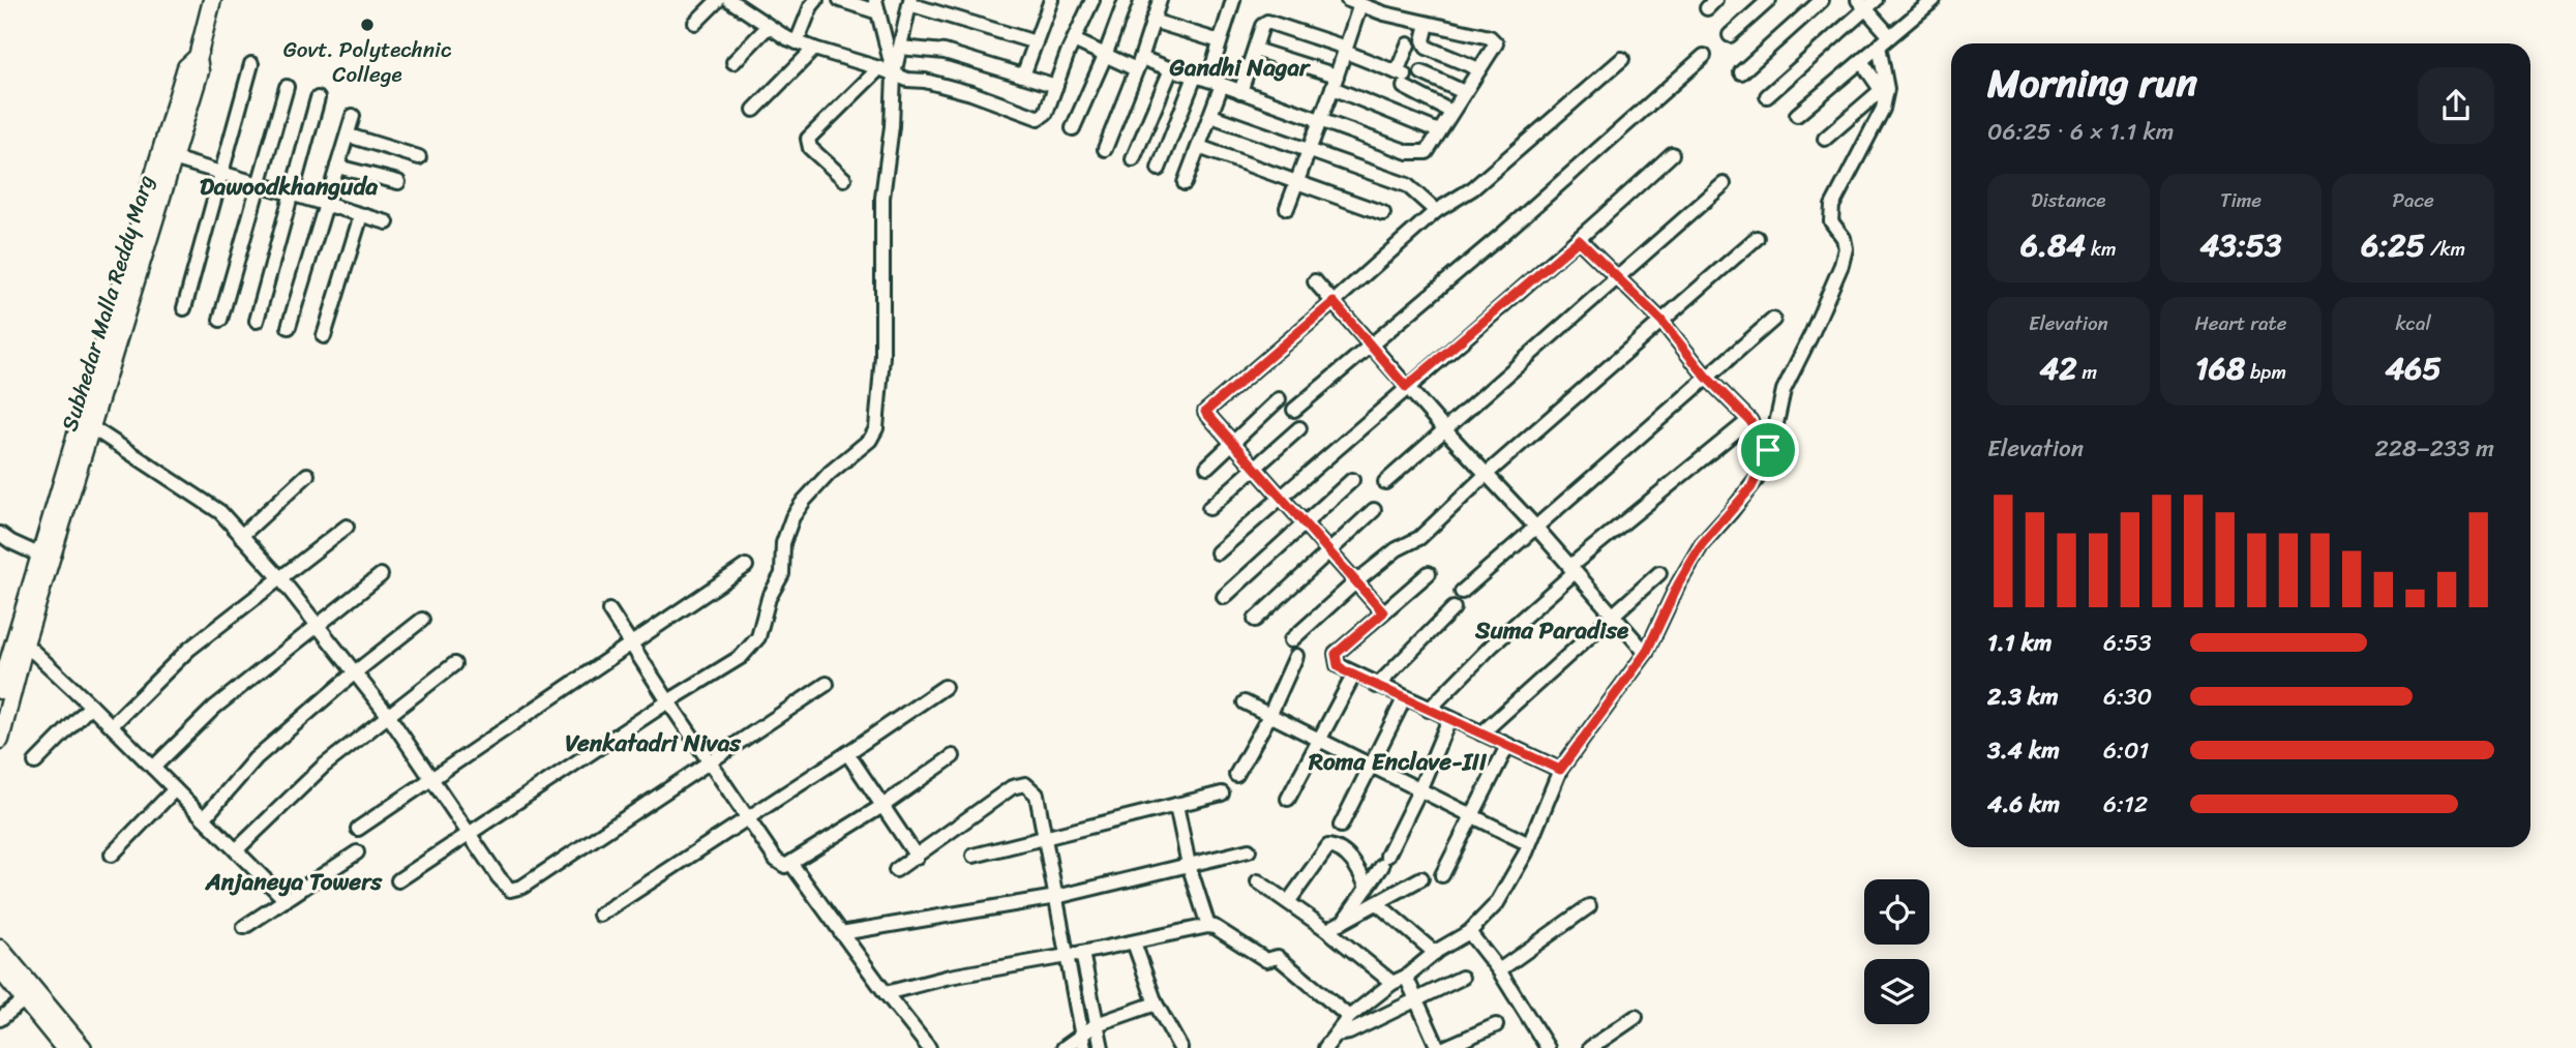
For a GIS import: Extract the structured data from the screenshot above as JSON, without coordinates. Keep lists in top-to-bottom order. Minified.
{"streets":{"main road":["Subhedar Malla Reddy Marg"]},"districts":["Gandhi Nagar","Dawoodkhanguda","Suma Paradise","Venkatadri Nivas","Roma Enclave-III","Anjaneya Towers"],"places":["Govt. Polytechnic College"],"page":{"heading":["Morning run","06:25 · 6 × 1.1 km"],"stats":[["Distance","6.84 km"],["Time","43:53"],["Pace","6:25 /km"],["Elevation","42 m"],["Heart rate","168 bpm"],["kcal","465"]],"chart":["Elevation","228–233 m"],"list":[{"name":"1.1 km","note":"6:53"},{"name":"2.3 km","note":"6:30"},{"name":"3.4 km","note":"6:01"},{"name":"4.6 km","note":"6:12"}]}}
